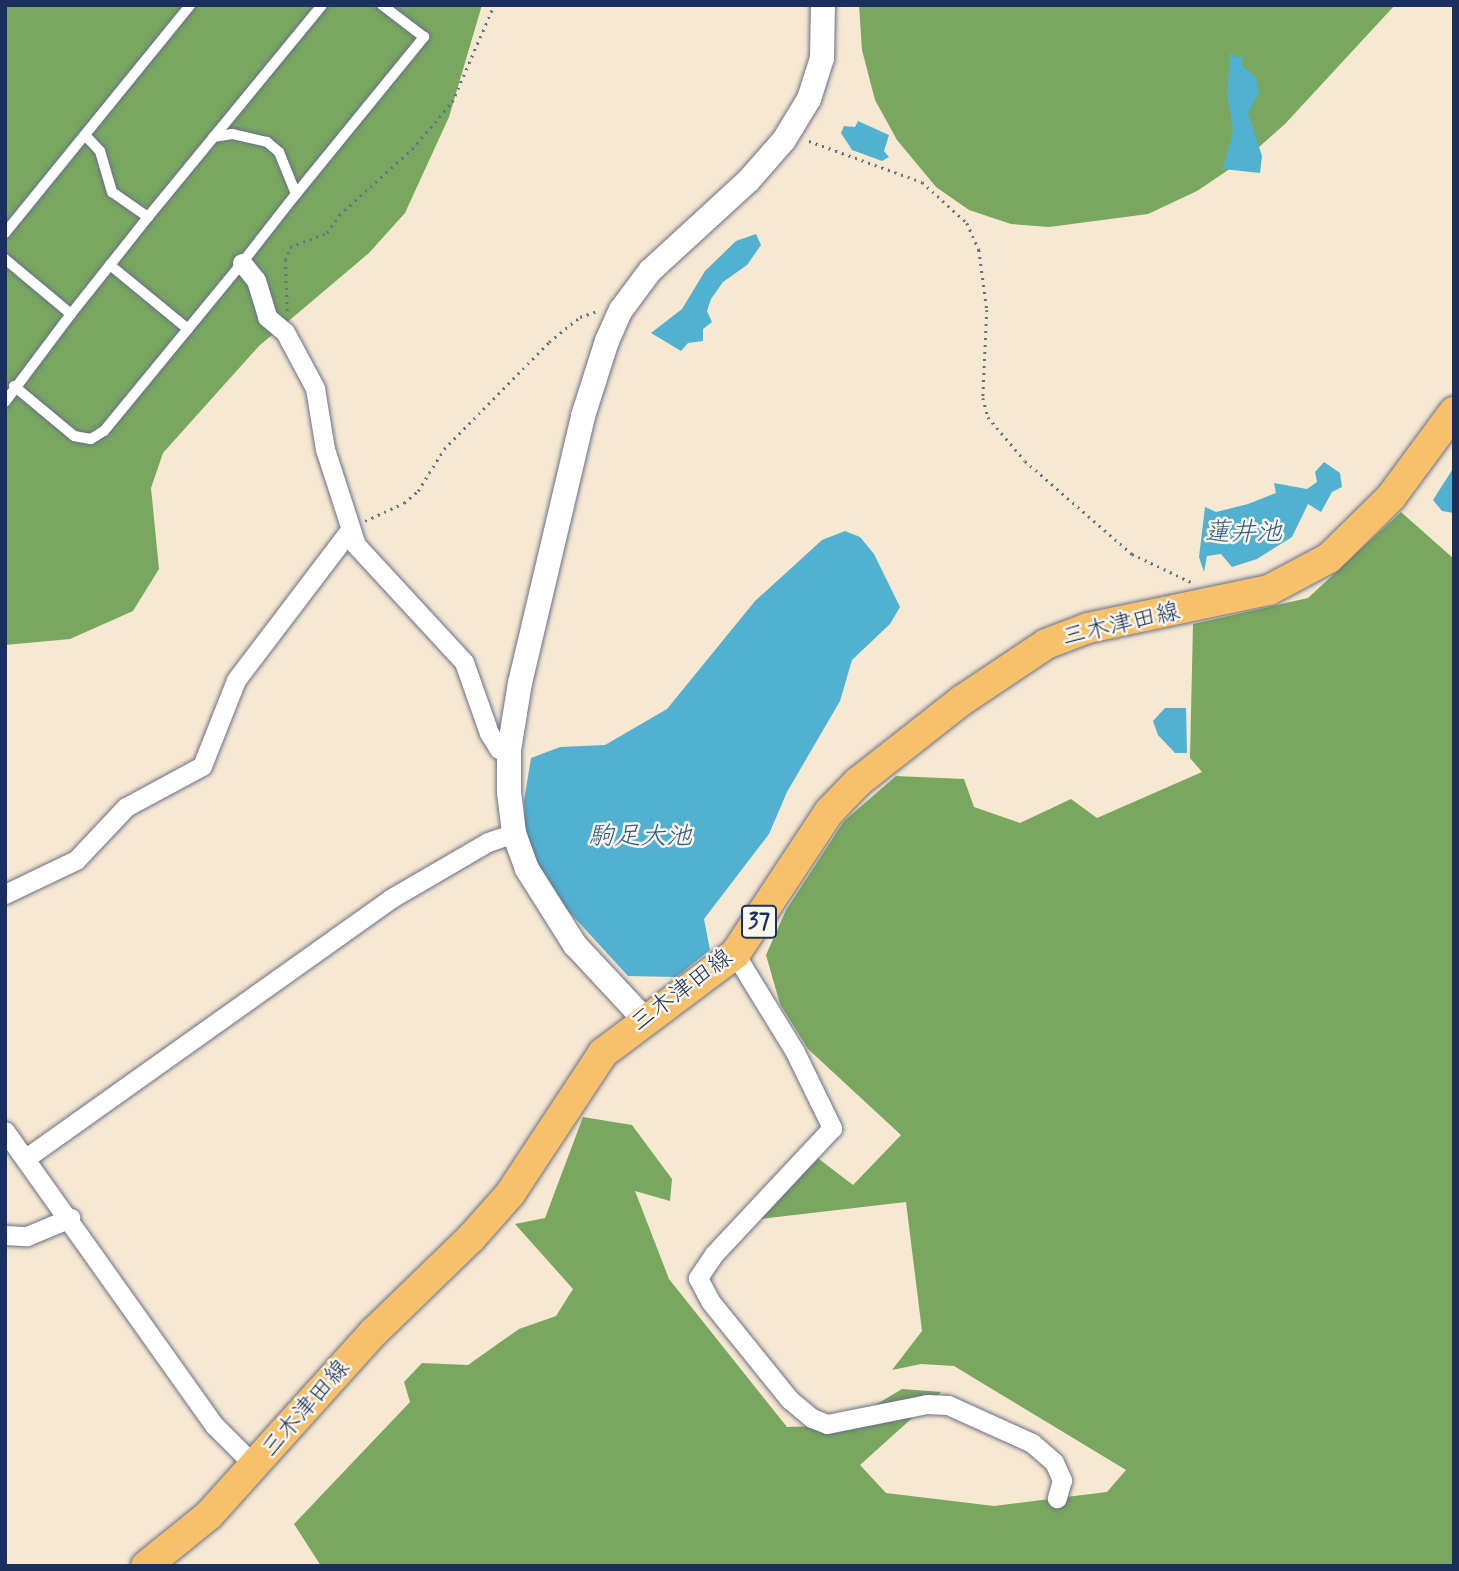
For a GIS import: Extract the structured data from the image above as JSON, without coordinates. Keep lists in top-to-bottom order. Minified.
{"streets":{"main road":["三木津田線","37"]},"water":["蓮井池","駒足大池"]}
